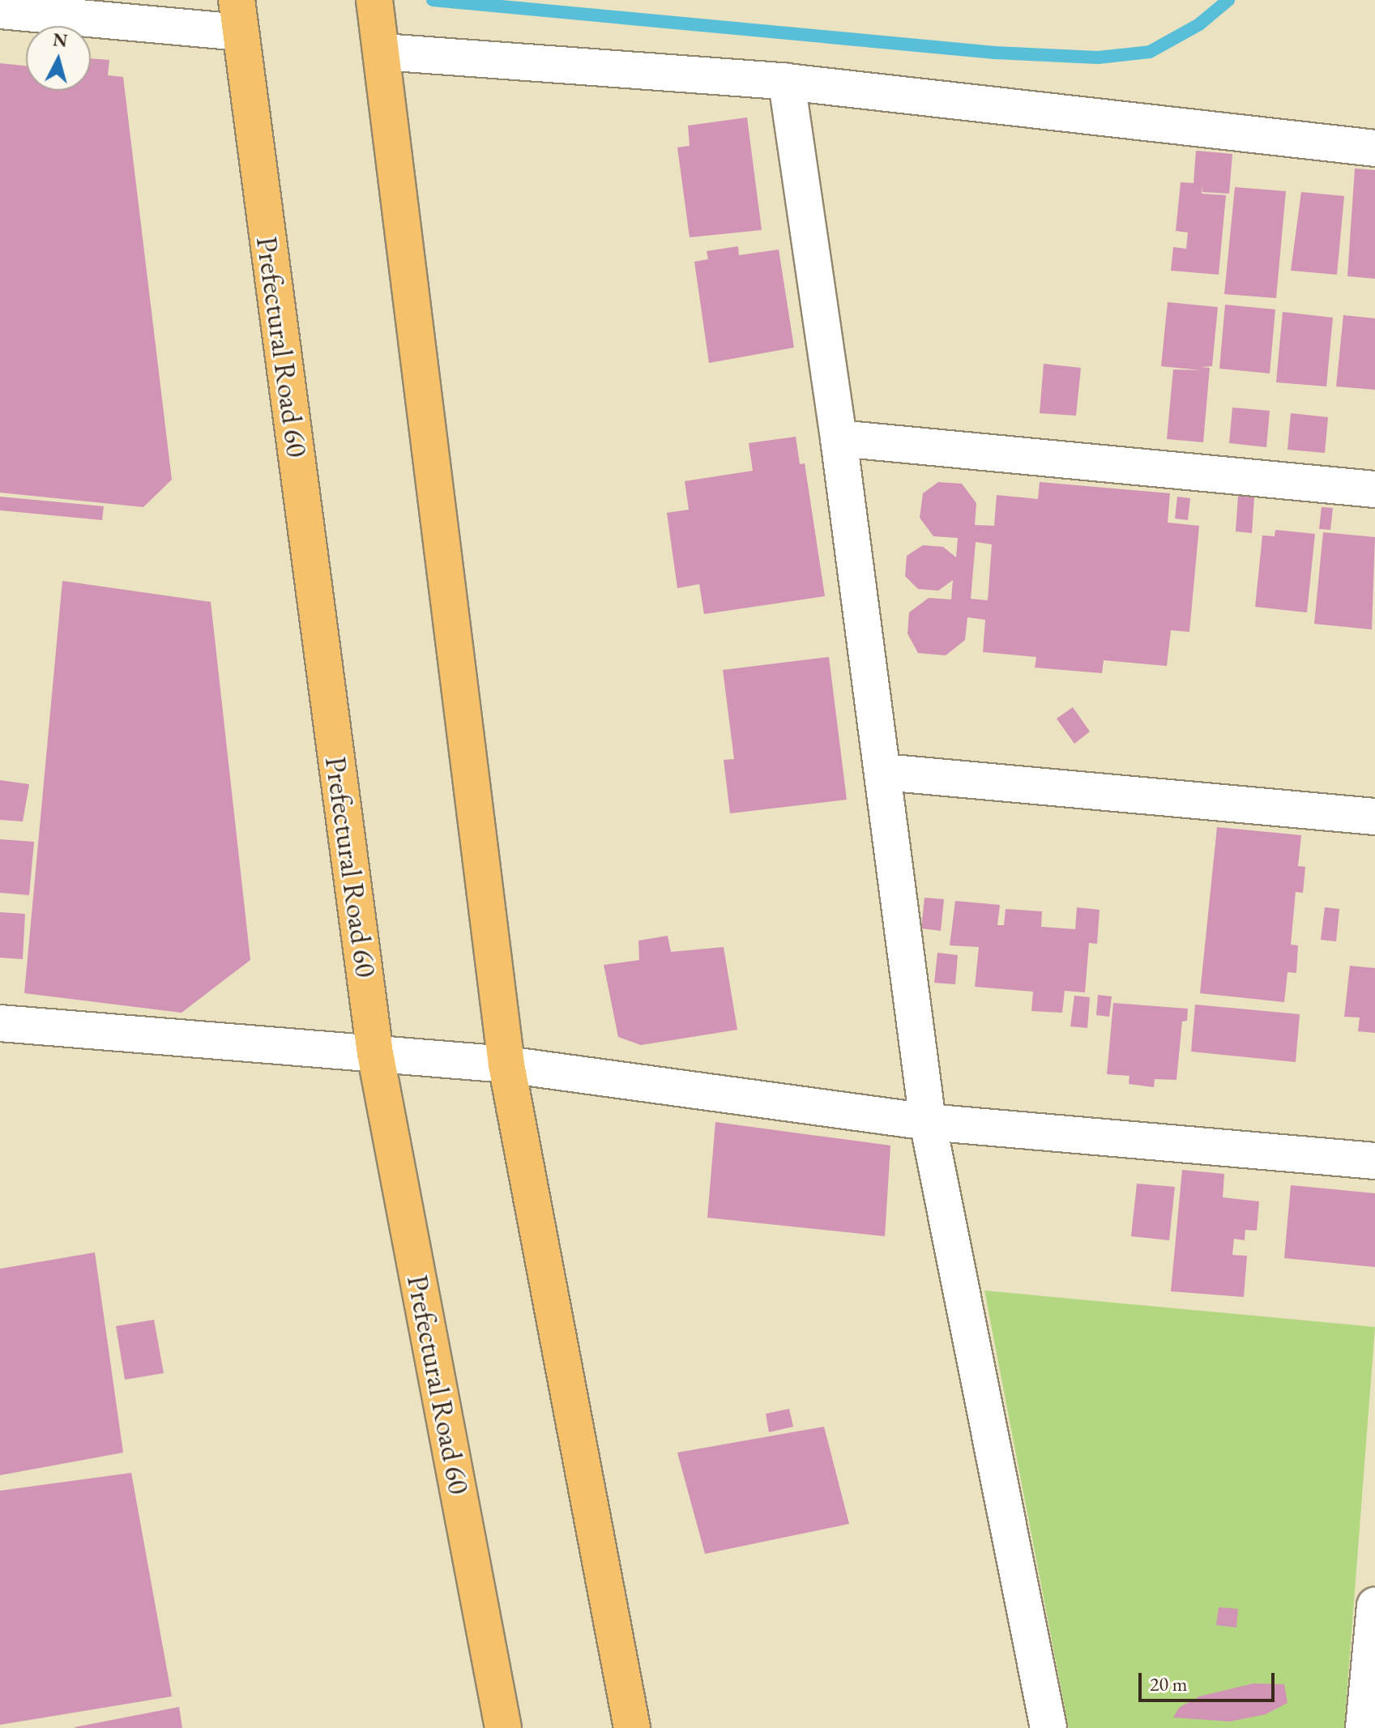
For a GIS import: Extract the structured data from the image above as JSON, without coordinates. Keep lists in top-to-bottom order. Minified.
{"streets":{"main road":["Prefectural Road 60"]},"scale_bar":"20 m","north":"top"}
